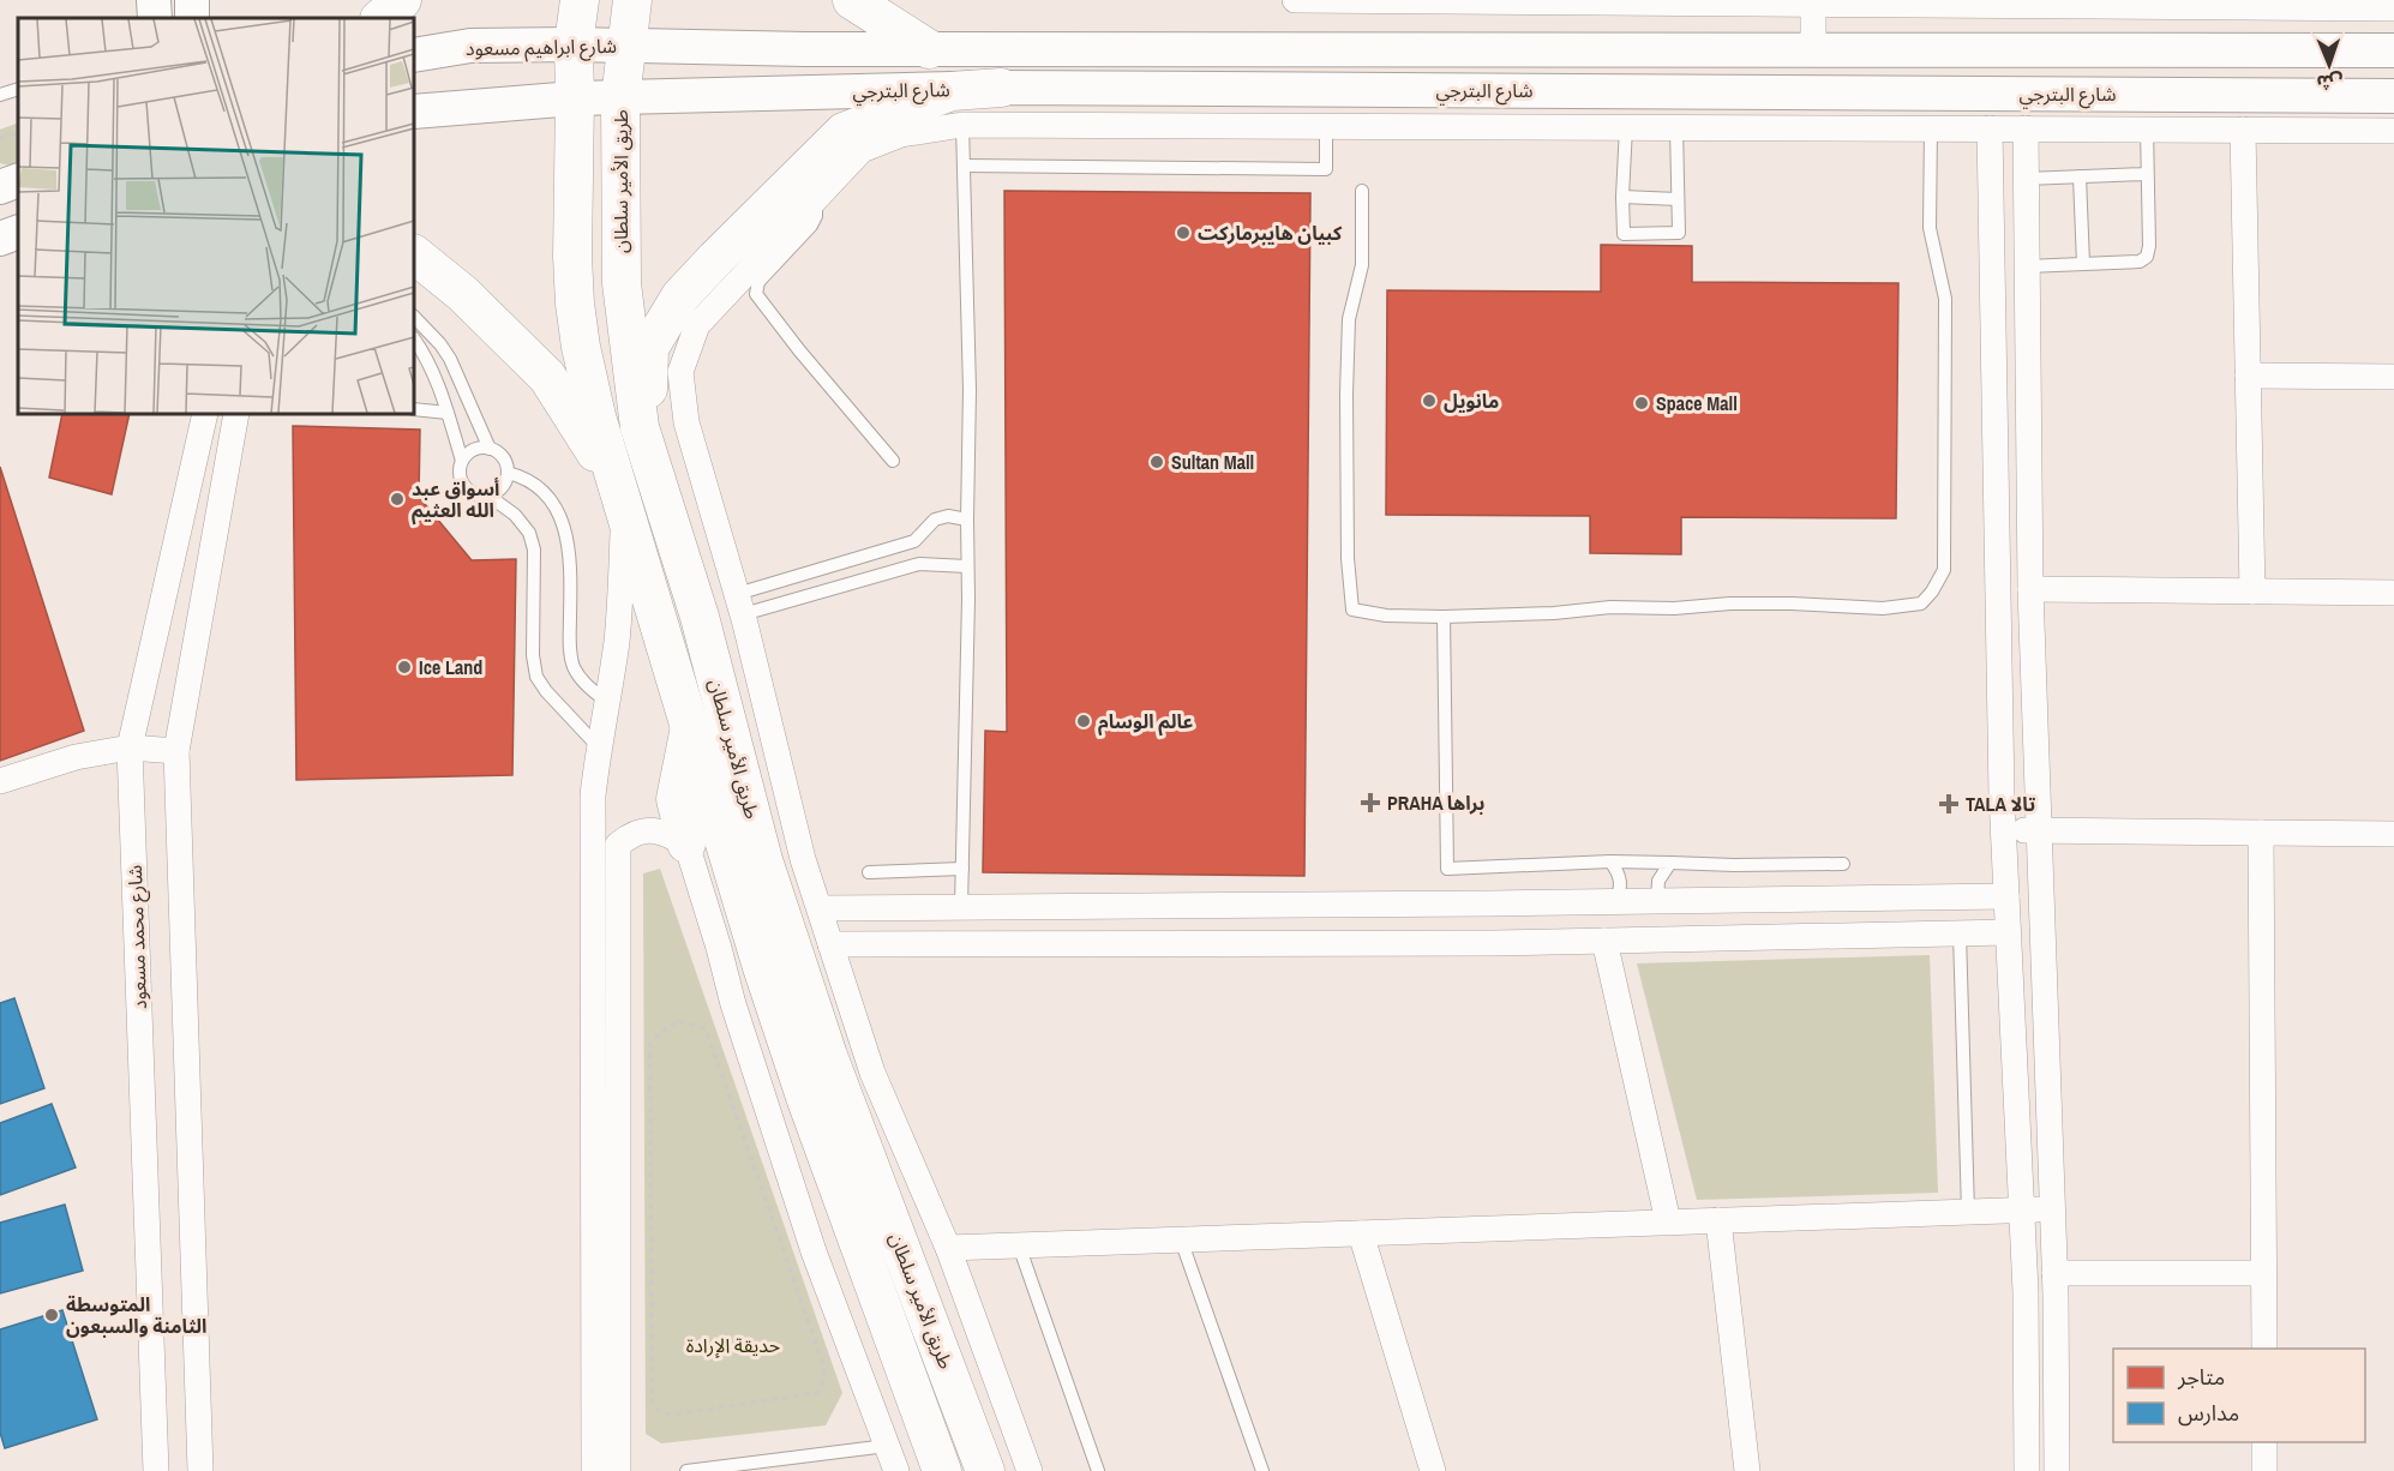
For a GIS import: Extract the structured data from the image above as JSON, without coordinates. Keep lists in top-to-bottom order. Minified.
{"streets":{"main road":["شارع ابراهيم مسعود","شارع البترجي","طريق الأمير سلطان"],"street":["شارع محمد مسعود"]},"crossings":[["شارع ابراهيم مسعود","شارع البترجي"],["شارع ابراهيم مسعود","طريق الأمير سلطان"],["شارع البترجي","طريق الأمير سلطان"]],"parks":["حديقة الإرادة"],"places":{"other":["كبيان هايبرماركت","مانويل","Space Mall","Sultan Mall","أسواق عبد الله العثيم","Ice Land","عالم الوسام","المتوسطة الثامنة والسبعون"],"health":["PRAHA براها","TALA تالا"]},"legend":["متاجر","مدارس"],"north":"bottom"}
